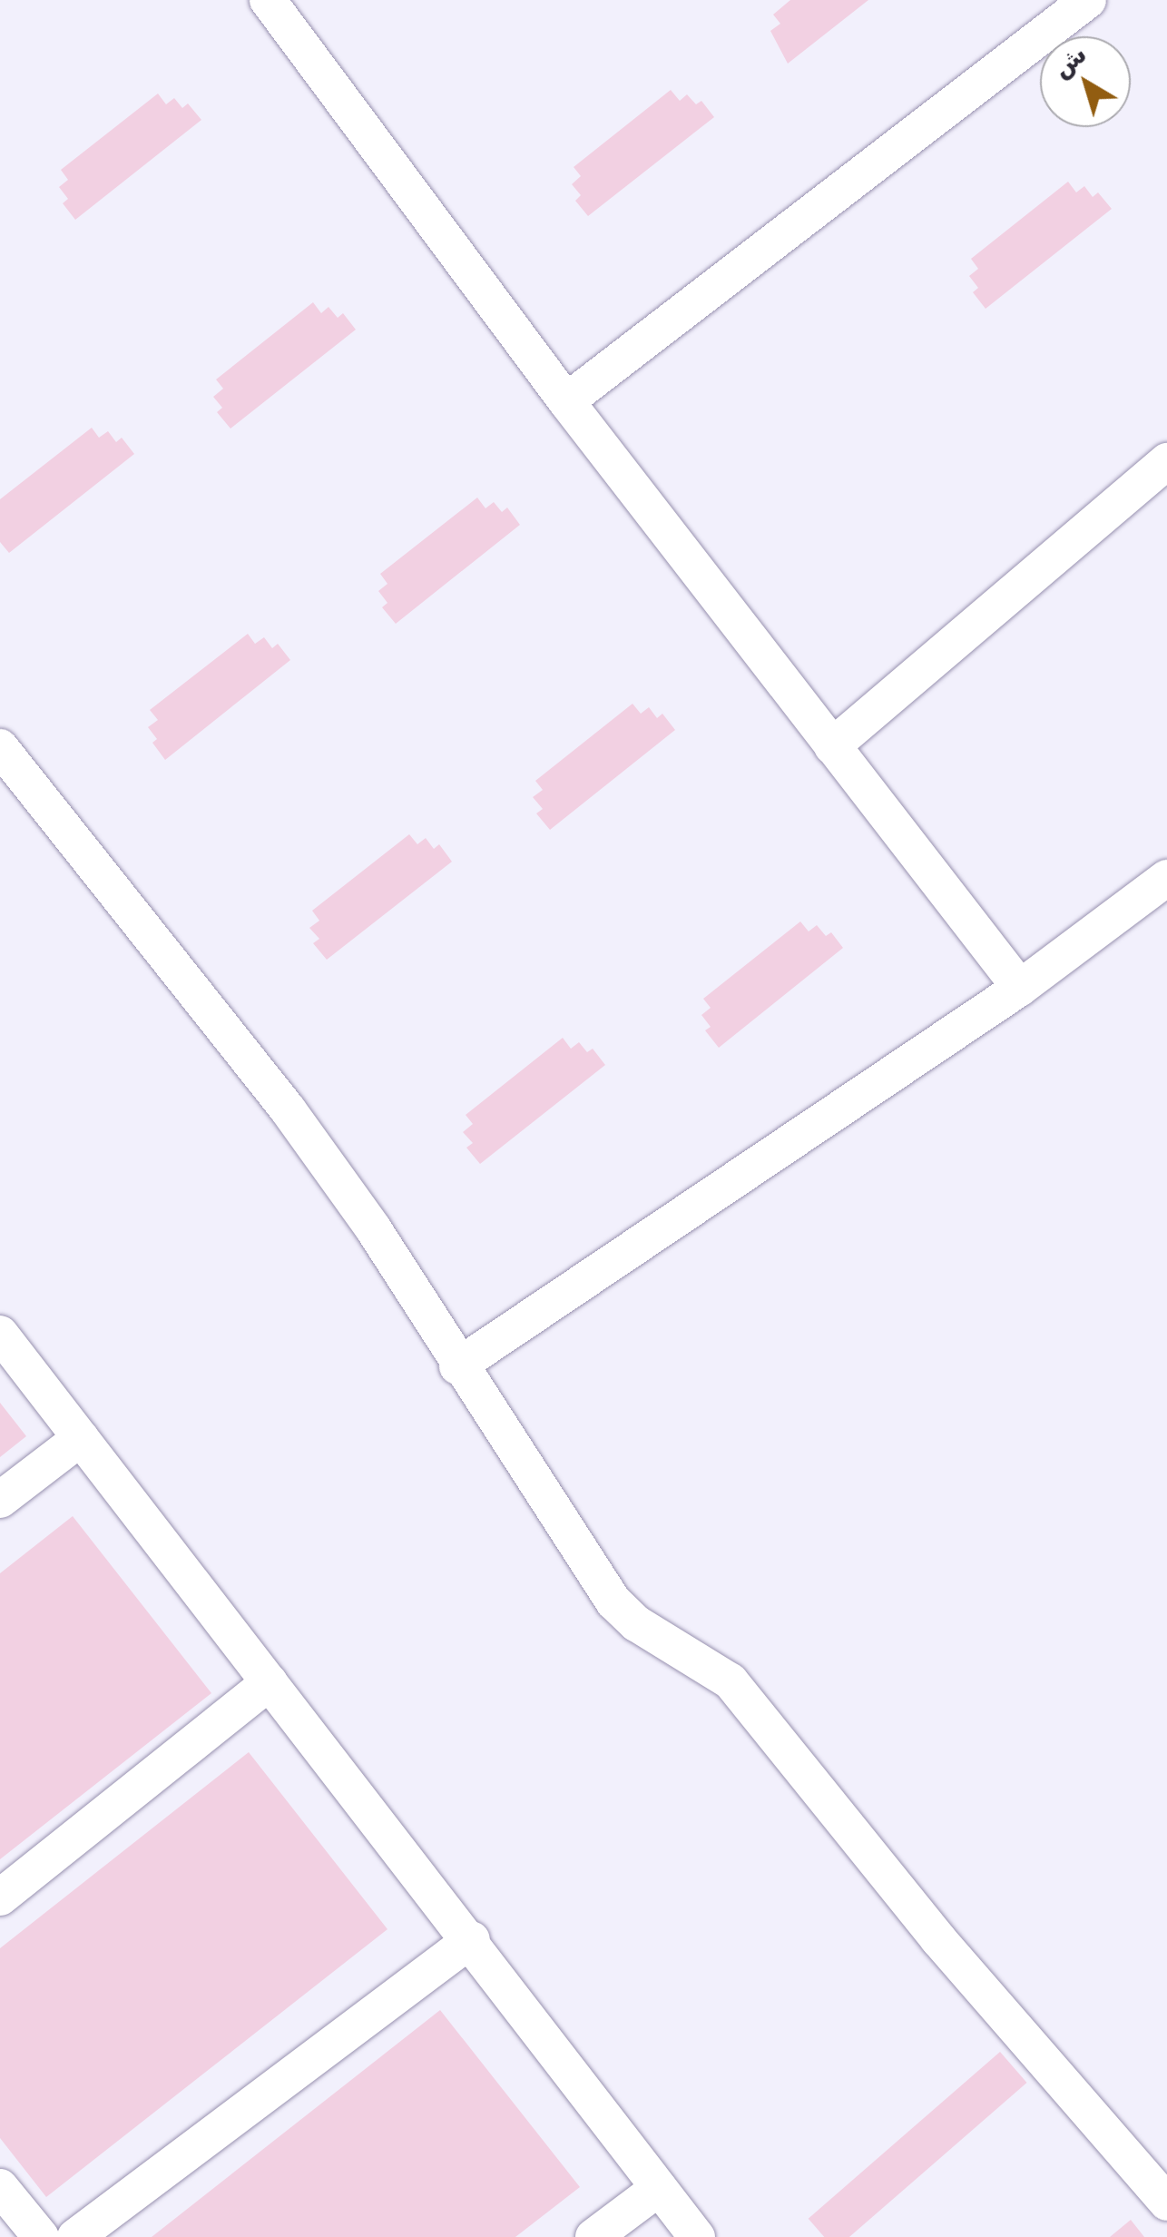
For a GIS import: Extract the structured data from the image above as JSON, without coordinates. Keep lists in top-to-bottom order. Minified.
{"north":"top left"}
